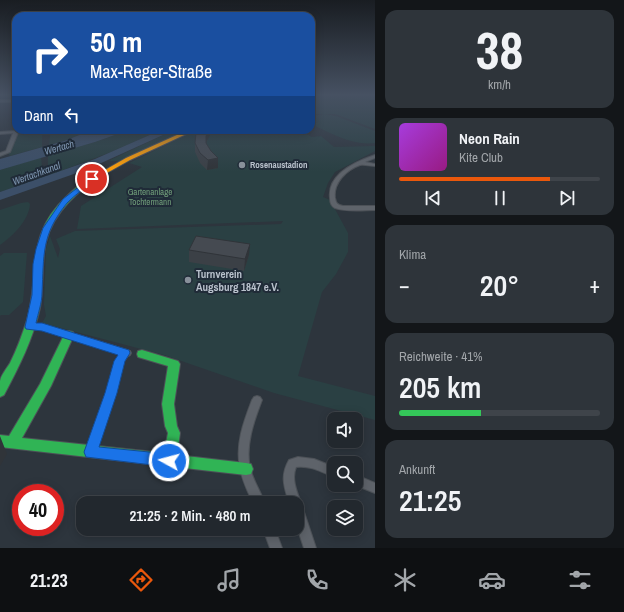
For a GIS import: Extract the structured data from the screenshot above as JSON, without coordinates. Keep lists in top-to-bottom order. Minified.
{"water":["Wertach","Wertachkanal"],"parks":["Gartenanlage Tochtermann"],"places":["Rosenaustadion","Turnverein Augsburg 1847 e.V."],"page":{"tile":[["38","km/h"],"Klima",["Reichweite · 41%","205 km"],["Ankunft","21:25"]],"turn":["50 m","Max-Reger-Straße"],"then":"Dann","song":["Neon Rain","Kite Club"],"heat":["−","20°","+"],"limit":"40","trip":"21:25 · 2 Min. · 480 m","tabs":"21:23"}}
